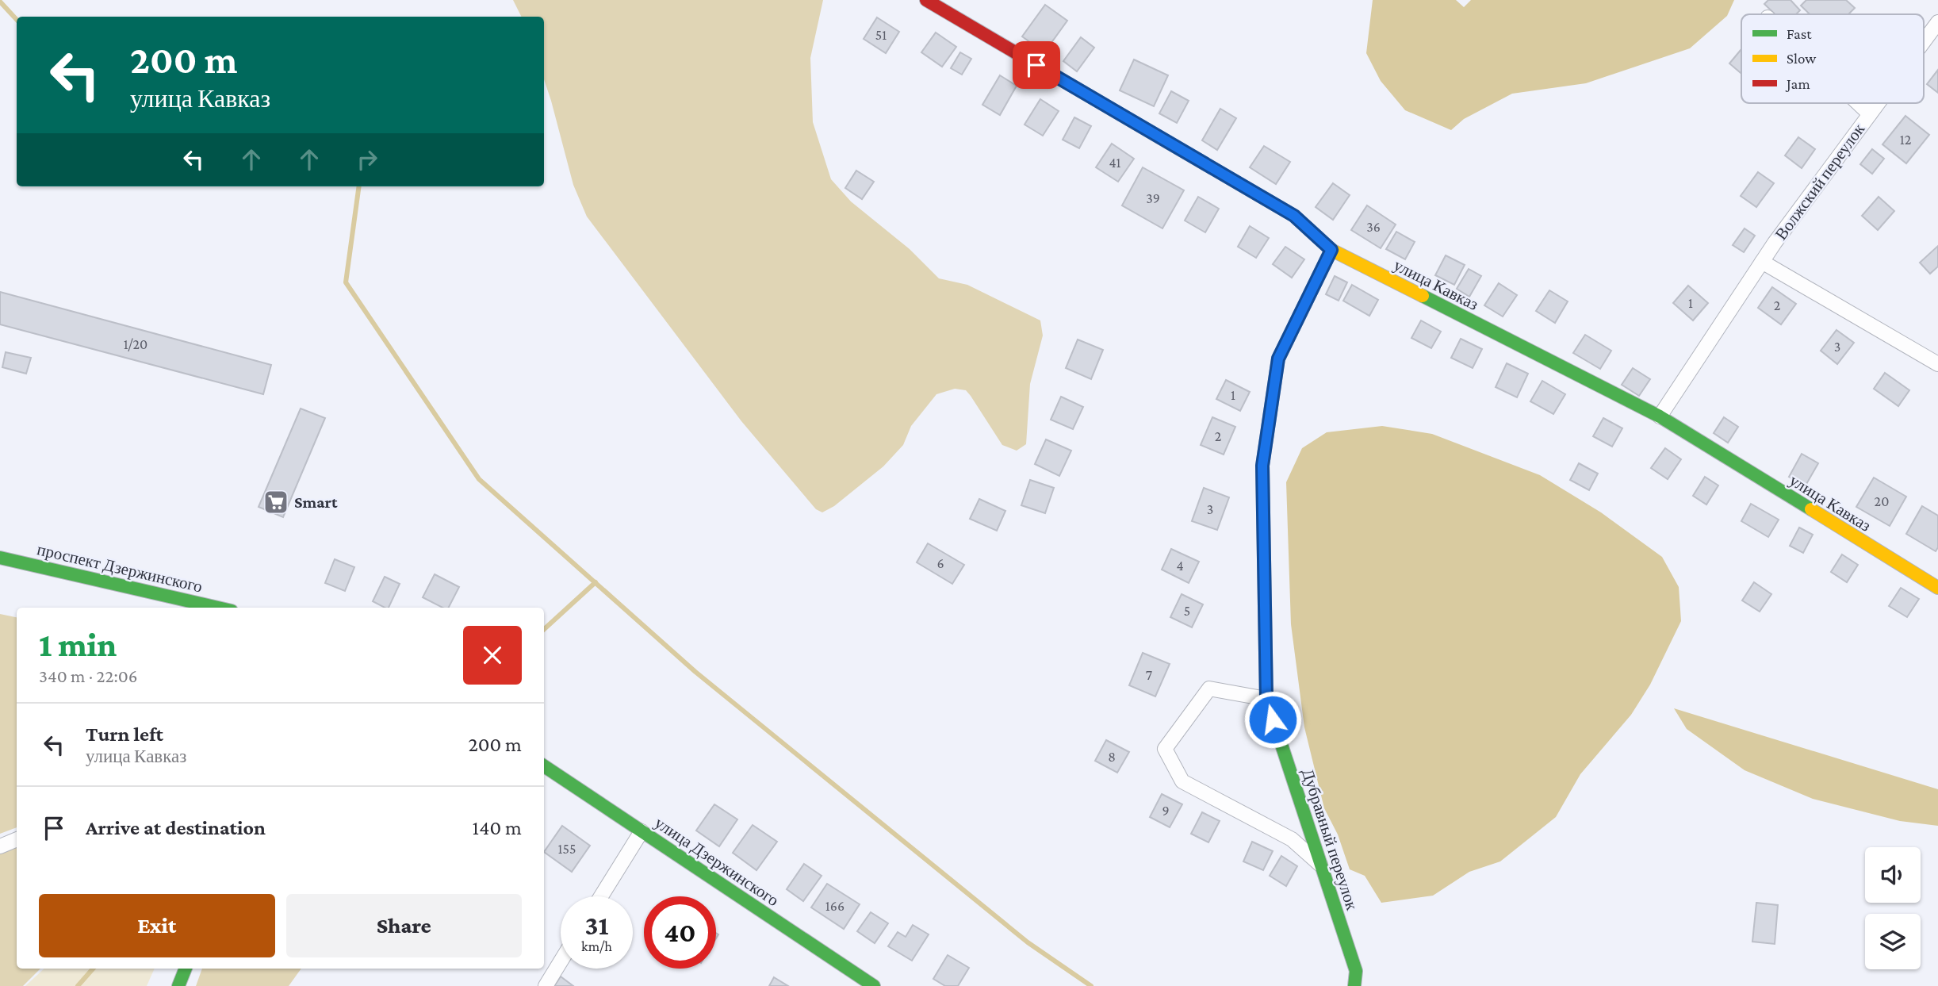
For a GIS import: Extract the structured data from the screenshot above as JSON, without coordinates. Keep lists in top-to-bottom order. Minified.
{"streets":{"street":["Волжский переулок","улица Кавказ","проспект Дзержинского","Дубравный переулок","улица Дзержинского"]},"crossings":[["Волжский переулок","улица Кавказ"],["улица Кавказ","Дубравный переулок"]],"places":{"supermarket":["Smart"]},"house_numbers":["51","12","41","39","36","1","2","1/20","3","1","2","20","3","6","4","5","7","8","9","155","166"],"legend":["Fast","Slow","Jam"],"page":{"turn":["200 m","улица Кавказ"],"heading":["1 min","340 m · 22:06"],"list":[{"name":"Turn left","note":"улица Кавказ","value":"200 m"},{"name":"Arrive at destination","value":"140 m"}],"buttons":["Exit","Share"],"speed":"31 km/h","limit":"40"}}
